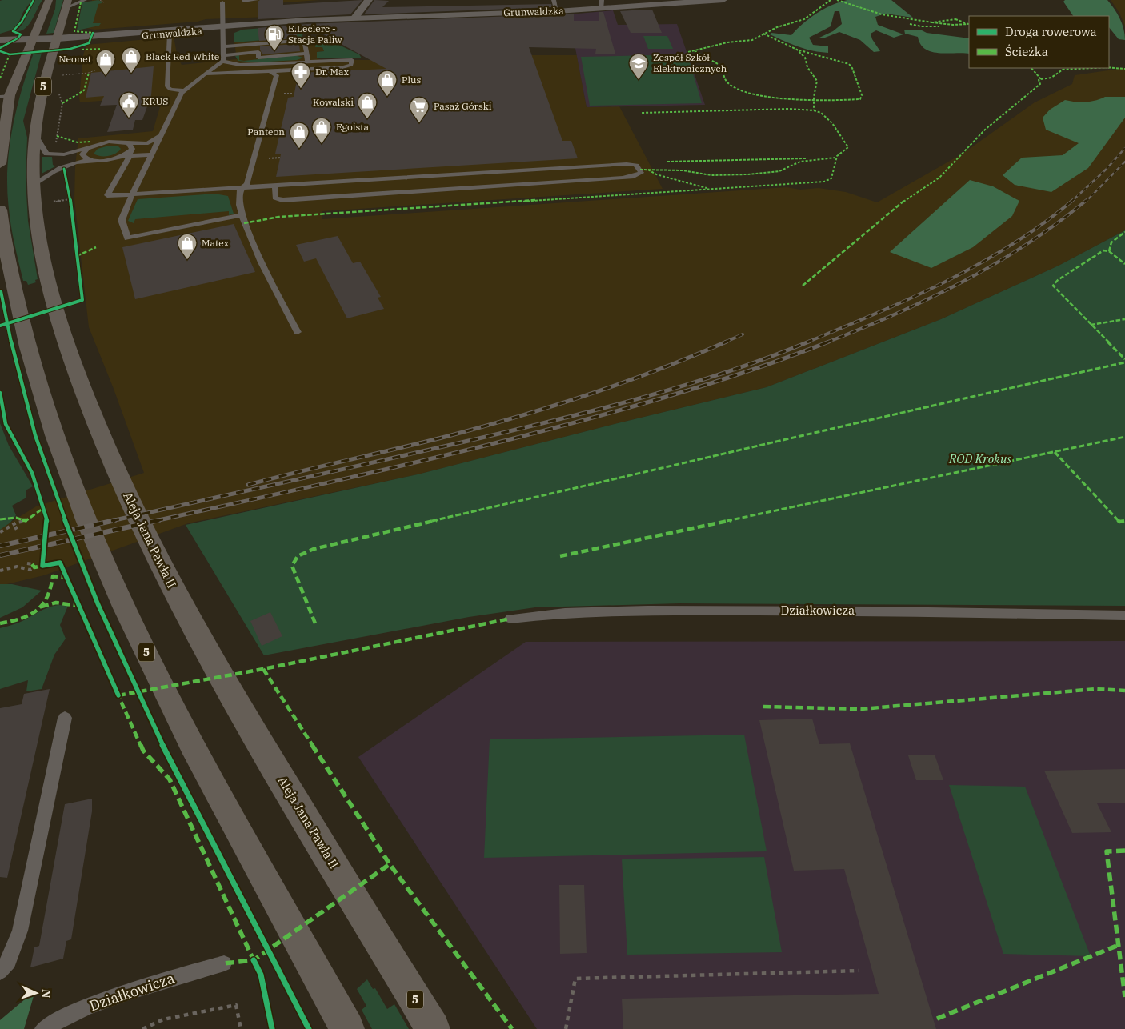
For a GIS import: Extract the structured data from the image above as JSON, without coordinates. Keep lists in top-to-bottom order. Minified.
{"streets":{"main road":["5","Aleja Jana Pawła II"],"street":["Grunwaldzka"],"lane":["Działkowicza"]},"crossings":[["Grunwaldzka","5"],["Grunwaldzka","Aleja Jana Pawła II"]],"parks":["ROD Krokus"],"places":{"fuel station":["E.Leclerc - Stacja Paliw"],"shop":["Black Red White","Neonet","Plus","Kowalski","Egoista","Panteon","Matex"],"school or university":["Zespół Szkół Elektronicznych"],"pharmacy":["Dr. Max"],"public building":["KRUS"],"supermarket":["Pasaż Górski"]},"legend":["Droga rowerowa","Ścieżka"],"north":"right"}
